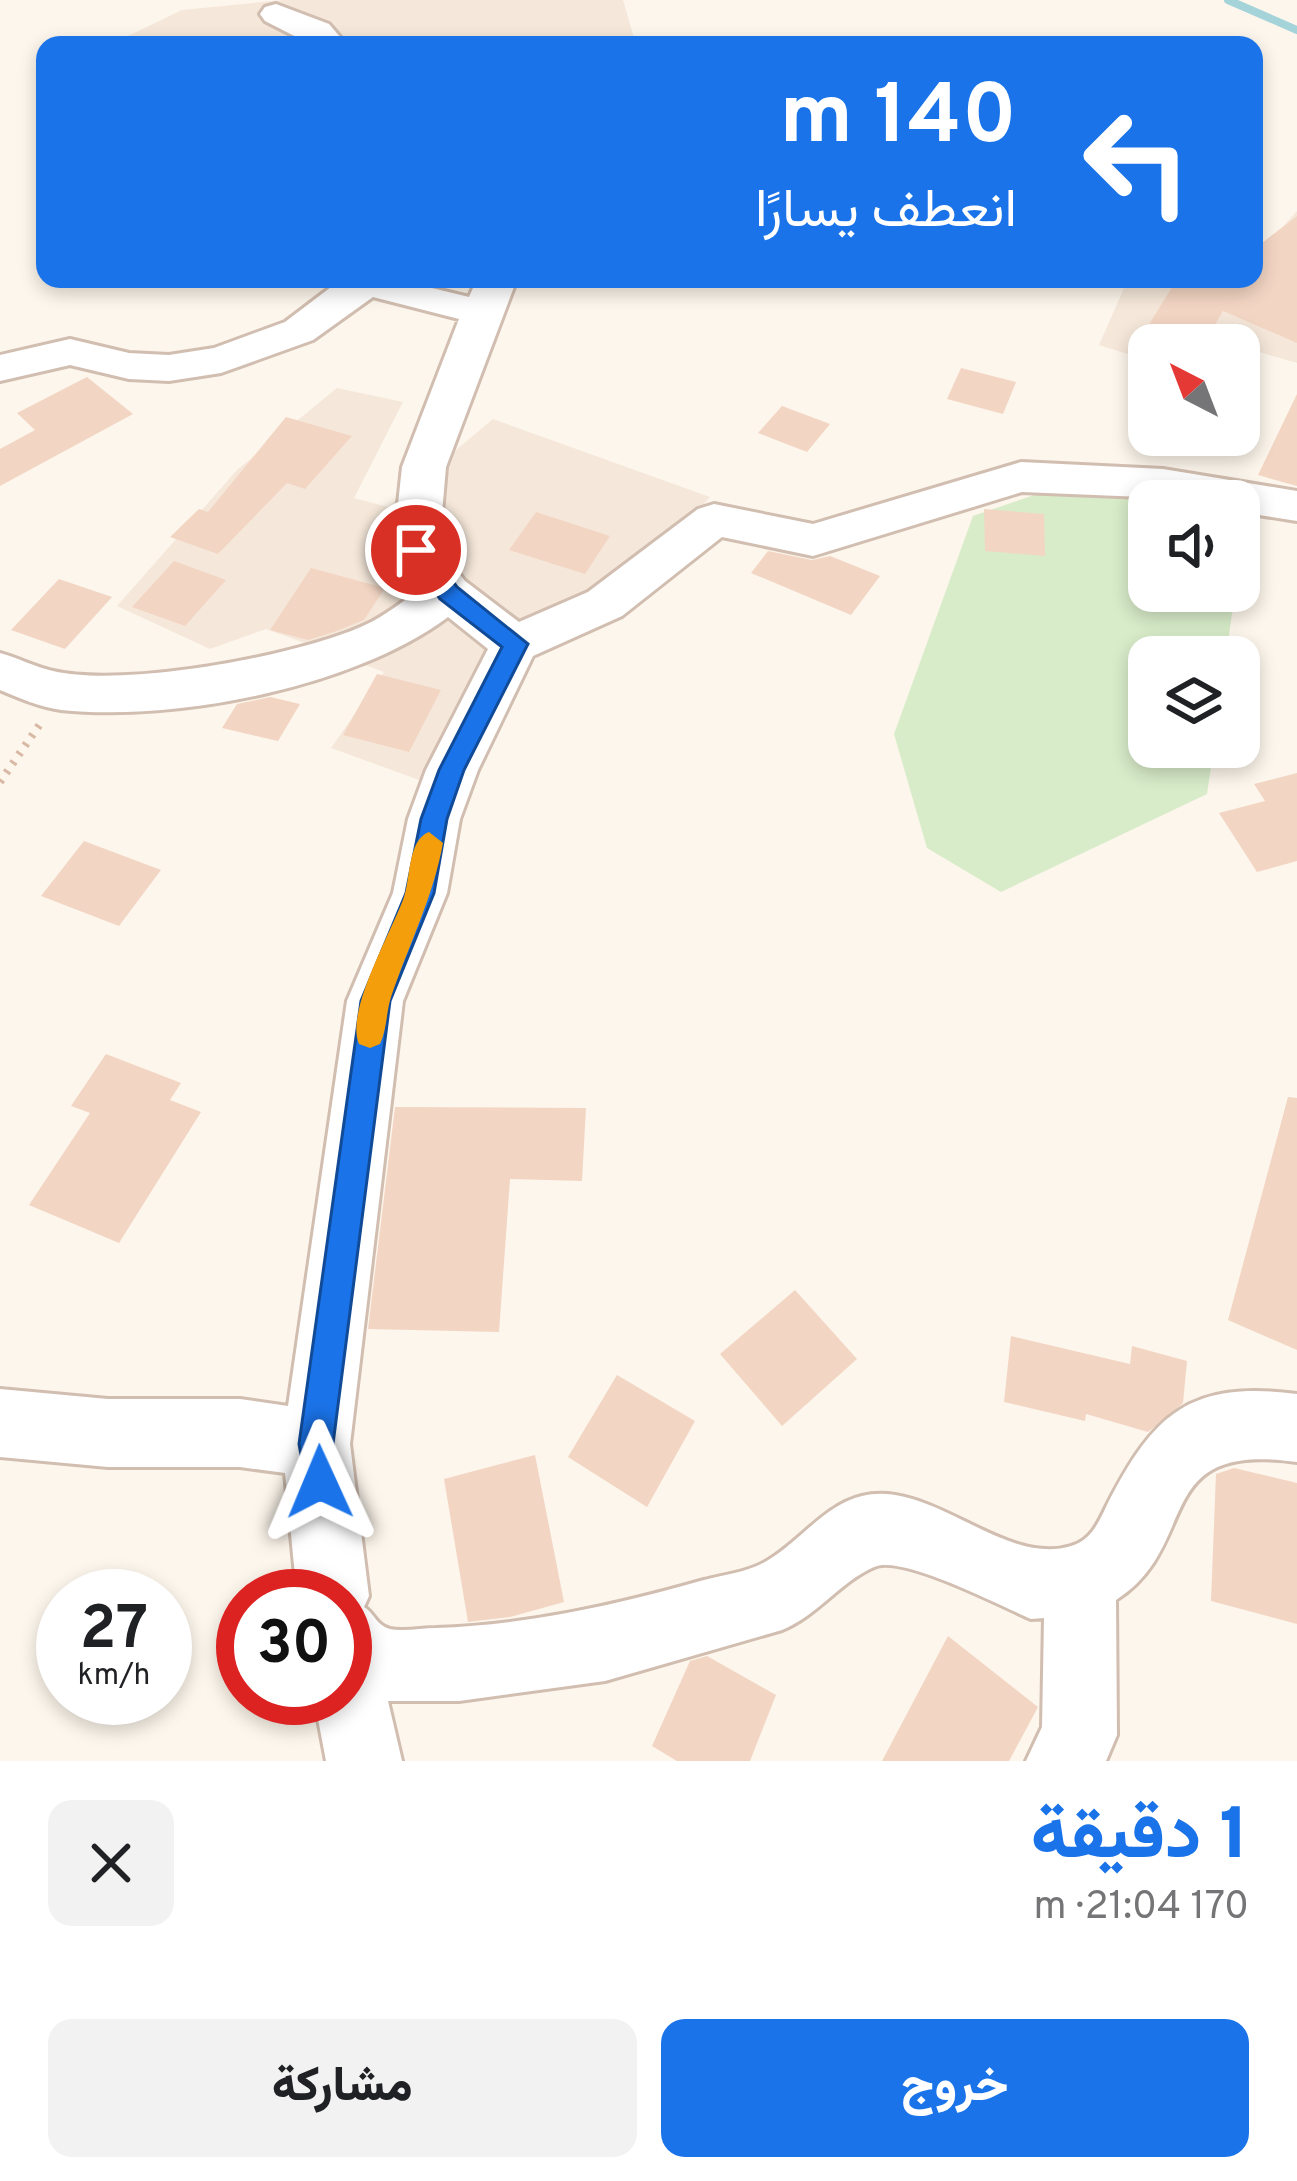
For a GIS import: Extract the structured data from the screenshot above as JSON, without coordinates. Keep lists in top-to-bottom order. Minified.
{"north":"top left","page":{"turn":["140 m","انعطف يسارًا"],"speed":"27 km/h","limit":"30","heading":["1 دقيقة","170 m · 21:04"],"buttons":["خروج","مشاركة"]}}
